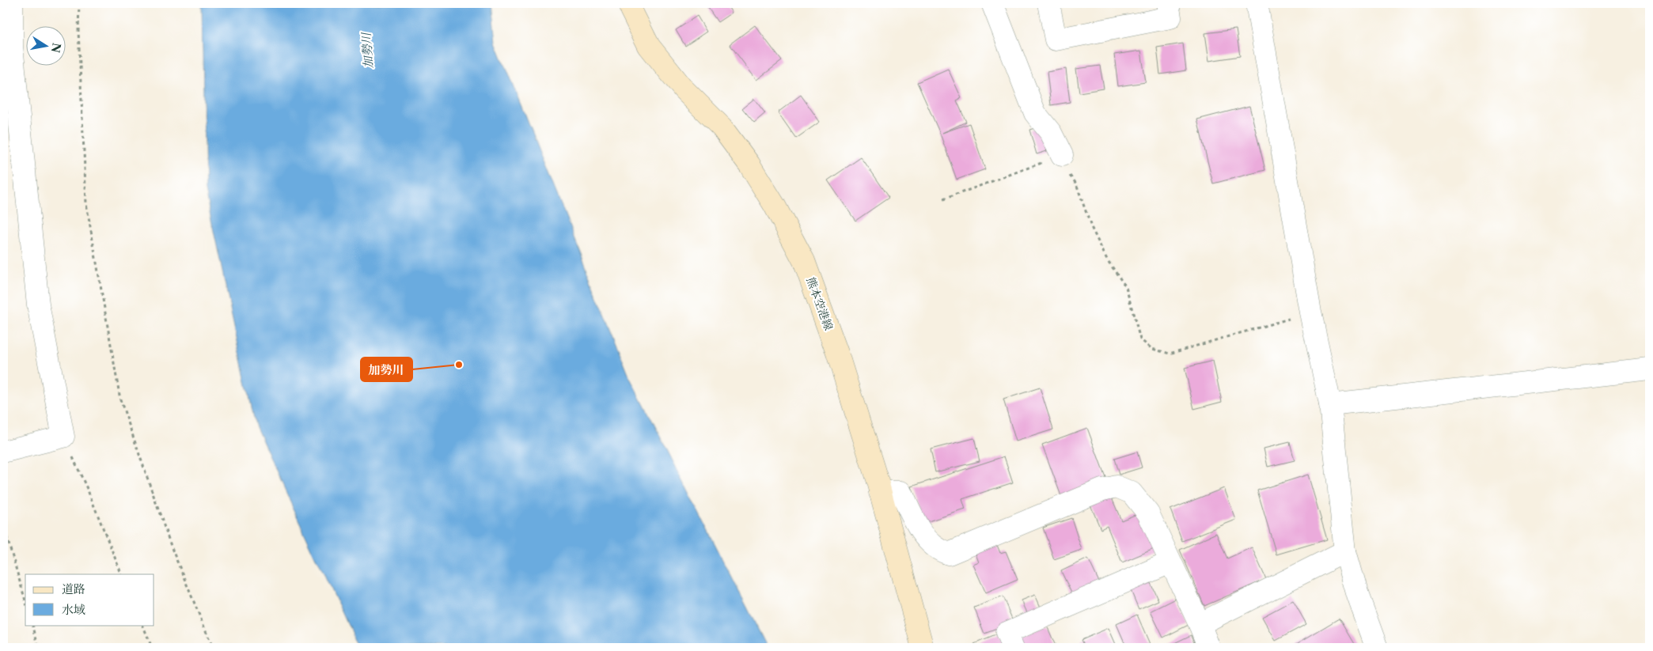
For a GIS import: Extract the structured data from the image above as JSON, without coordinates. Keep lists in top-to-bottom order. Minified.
{"streets":{"main road":["熊本空港線"]},"water":["加勢川"],"places":["加勢川"],"legend":["道路","水域"],"north":"right"}
